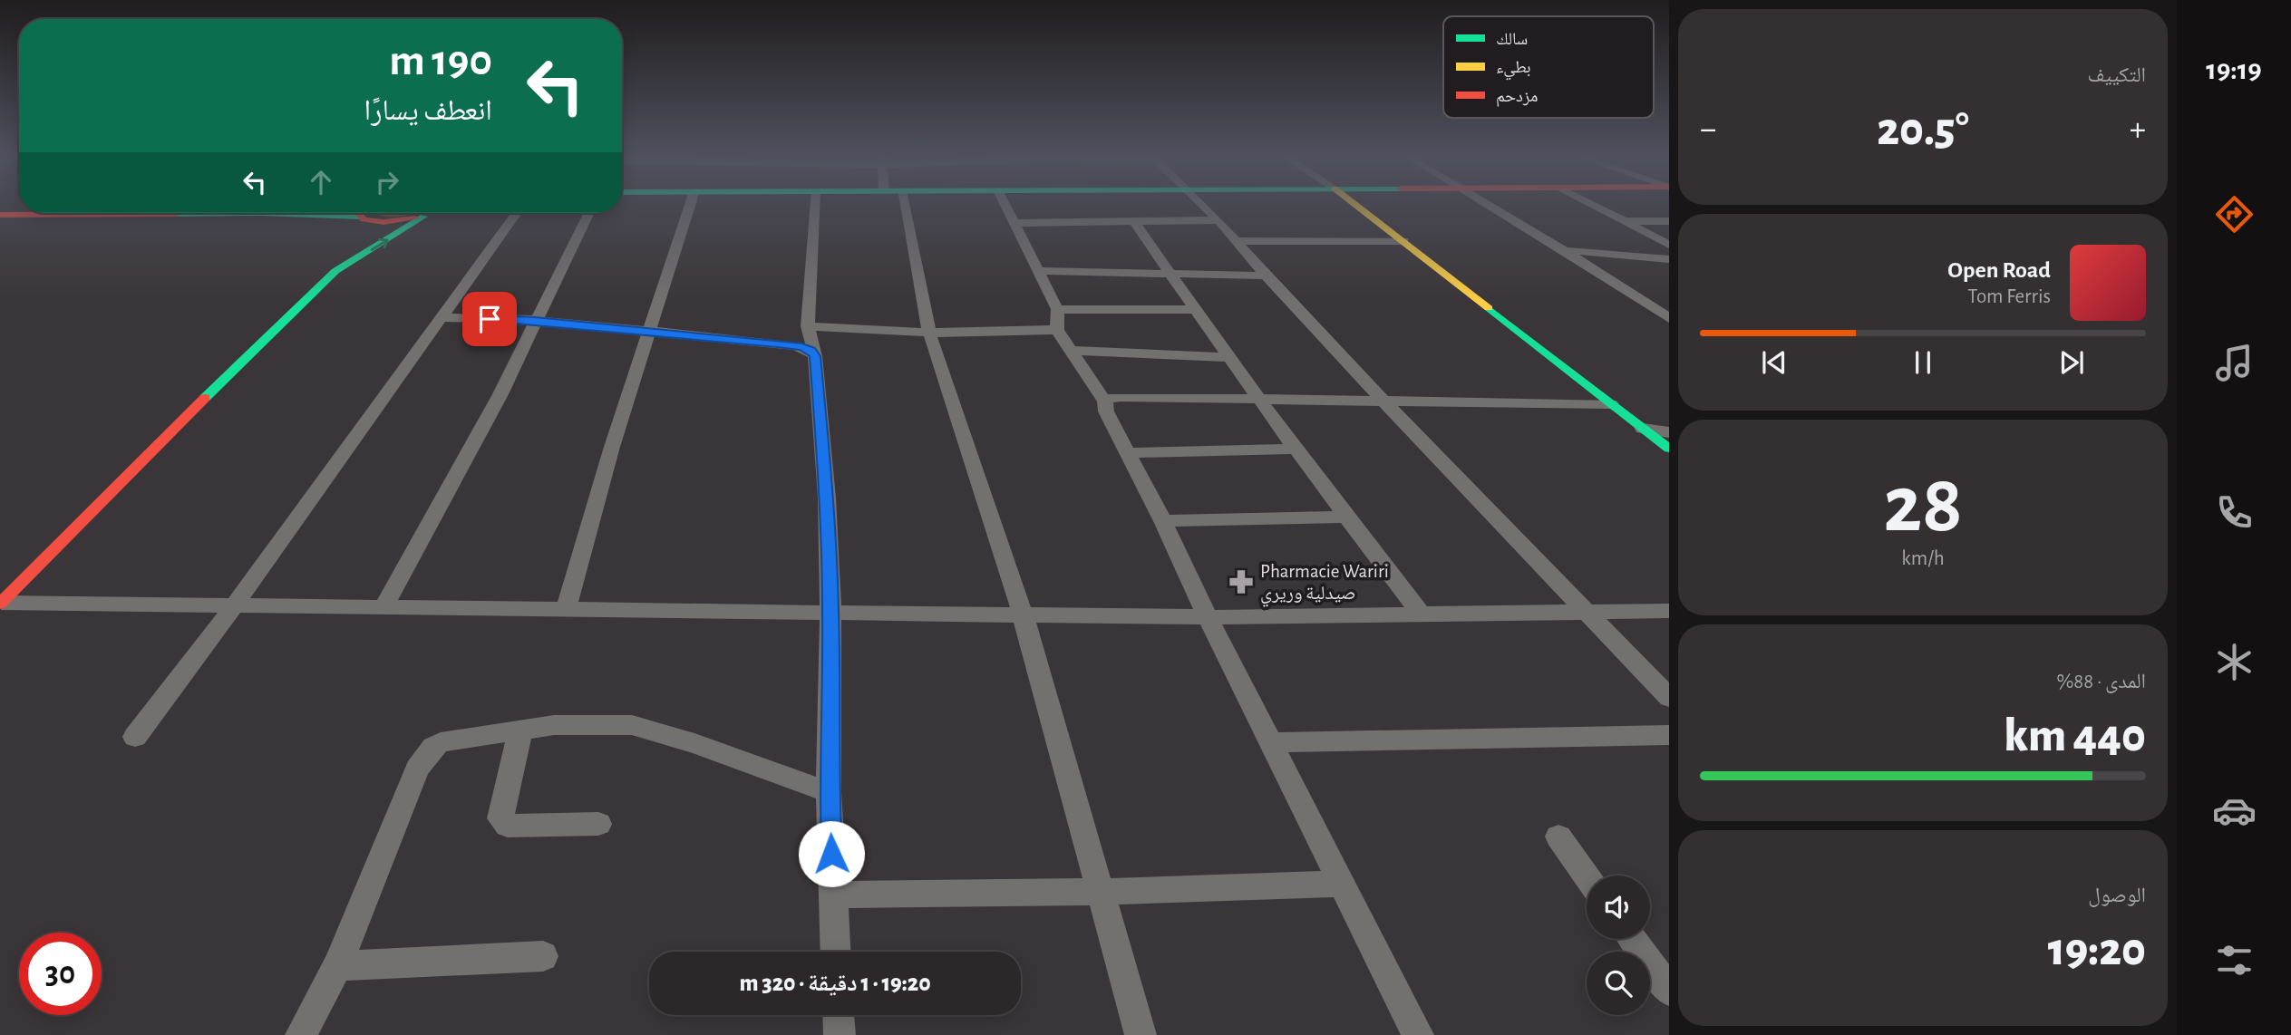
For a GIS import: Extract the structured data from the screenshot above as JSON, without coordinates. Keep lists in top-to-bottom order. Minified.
{"places":{"pharmacy":["Pharmacie Wariri صيدلية وريري"]},"legend":["سالك","بطيء","مزدحم"],"page":{"tabs":"19:19","tile":["التكييف",["28","km/h"],["المدى · 88%","440 km"],["الوصول","19:20"]],"turn":["190 m","انعطف يسارًا"],"heat":["−","20.5°","+"],"song":["Open Road","Tom Ferris"],"limit":"30","trip":"19:20 · 1 دقيقة · 320 m"}}
